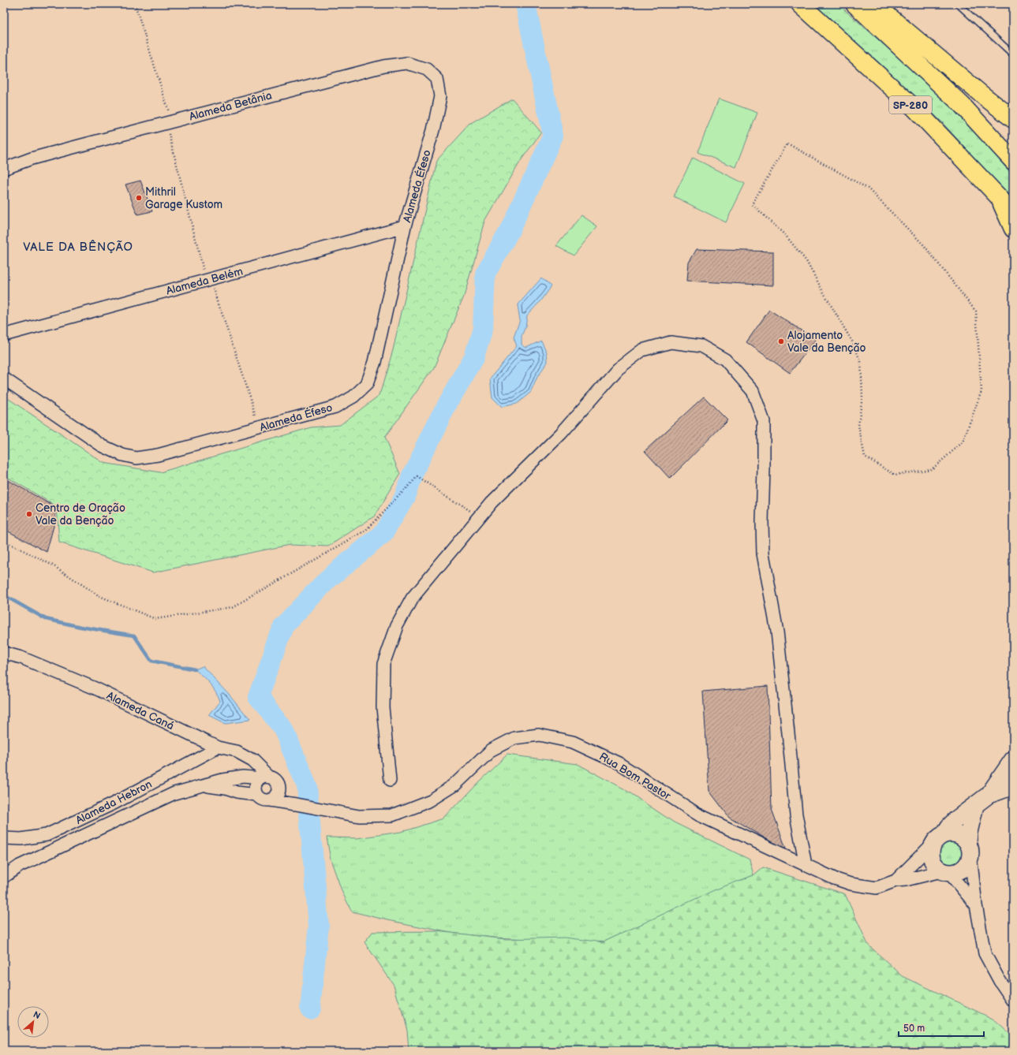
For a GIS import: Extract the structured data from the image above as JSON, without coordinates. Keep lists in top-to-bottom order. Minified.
{"streets":{"highway":["SP-280"],"street":["Alameda Betânia","Alameda Éfeso","Alameda Belém","Alameda Caná","Rua Bom Pastor","Alameda Hebron"]},"crossings":[["Alameda Betânia","Alameda Éfeso"],["Alameda Éfeso","Alameda Belém"],["Alameda Caná","Alameda Hebron"]],"districts":["VALE DA BÊNÇÃO"],"places":["Mithril Garage Kustom","Alojamento Vale da Benção","Centro de Oração Vale da Benção"],"scale_bar":"50 m","north":"top right"}
